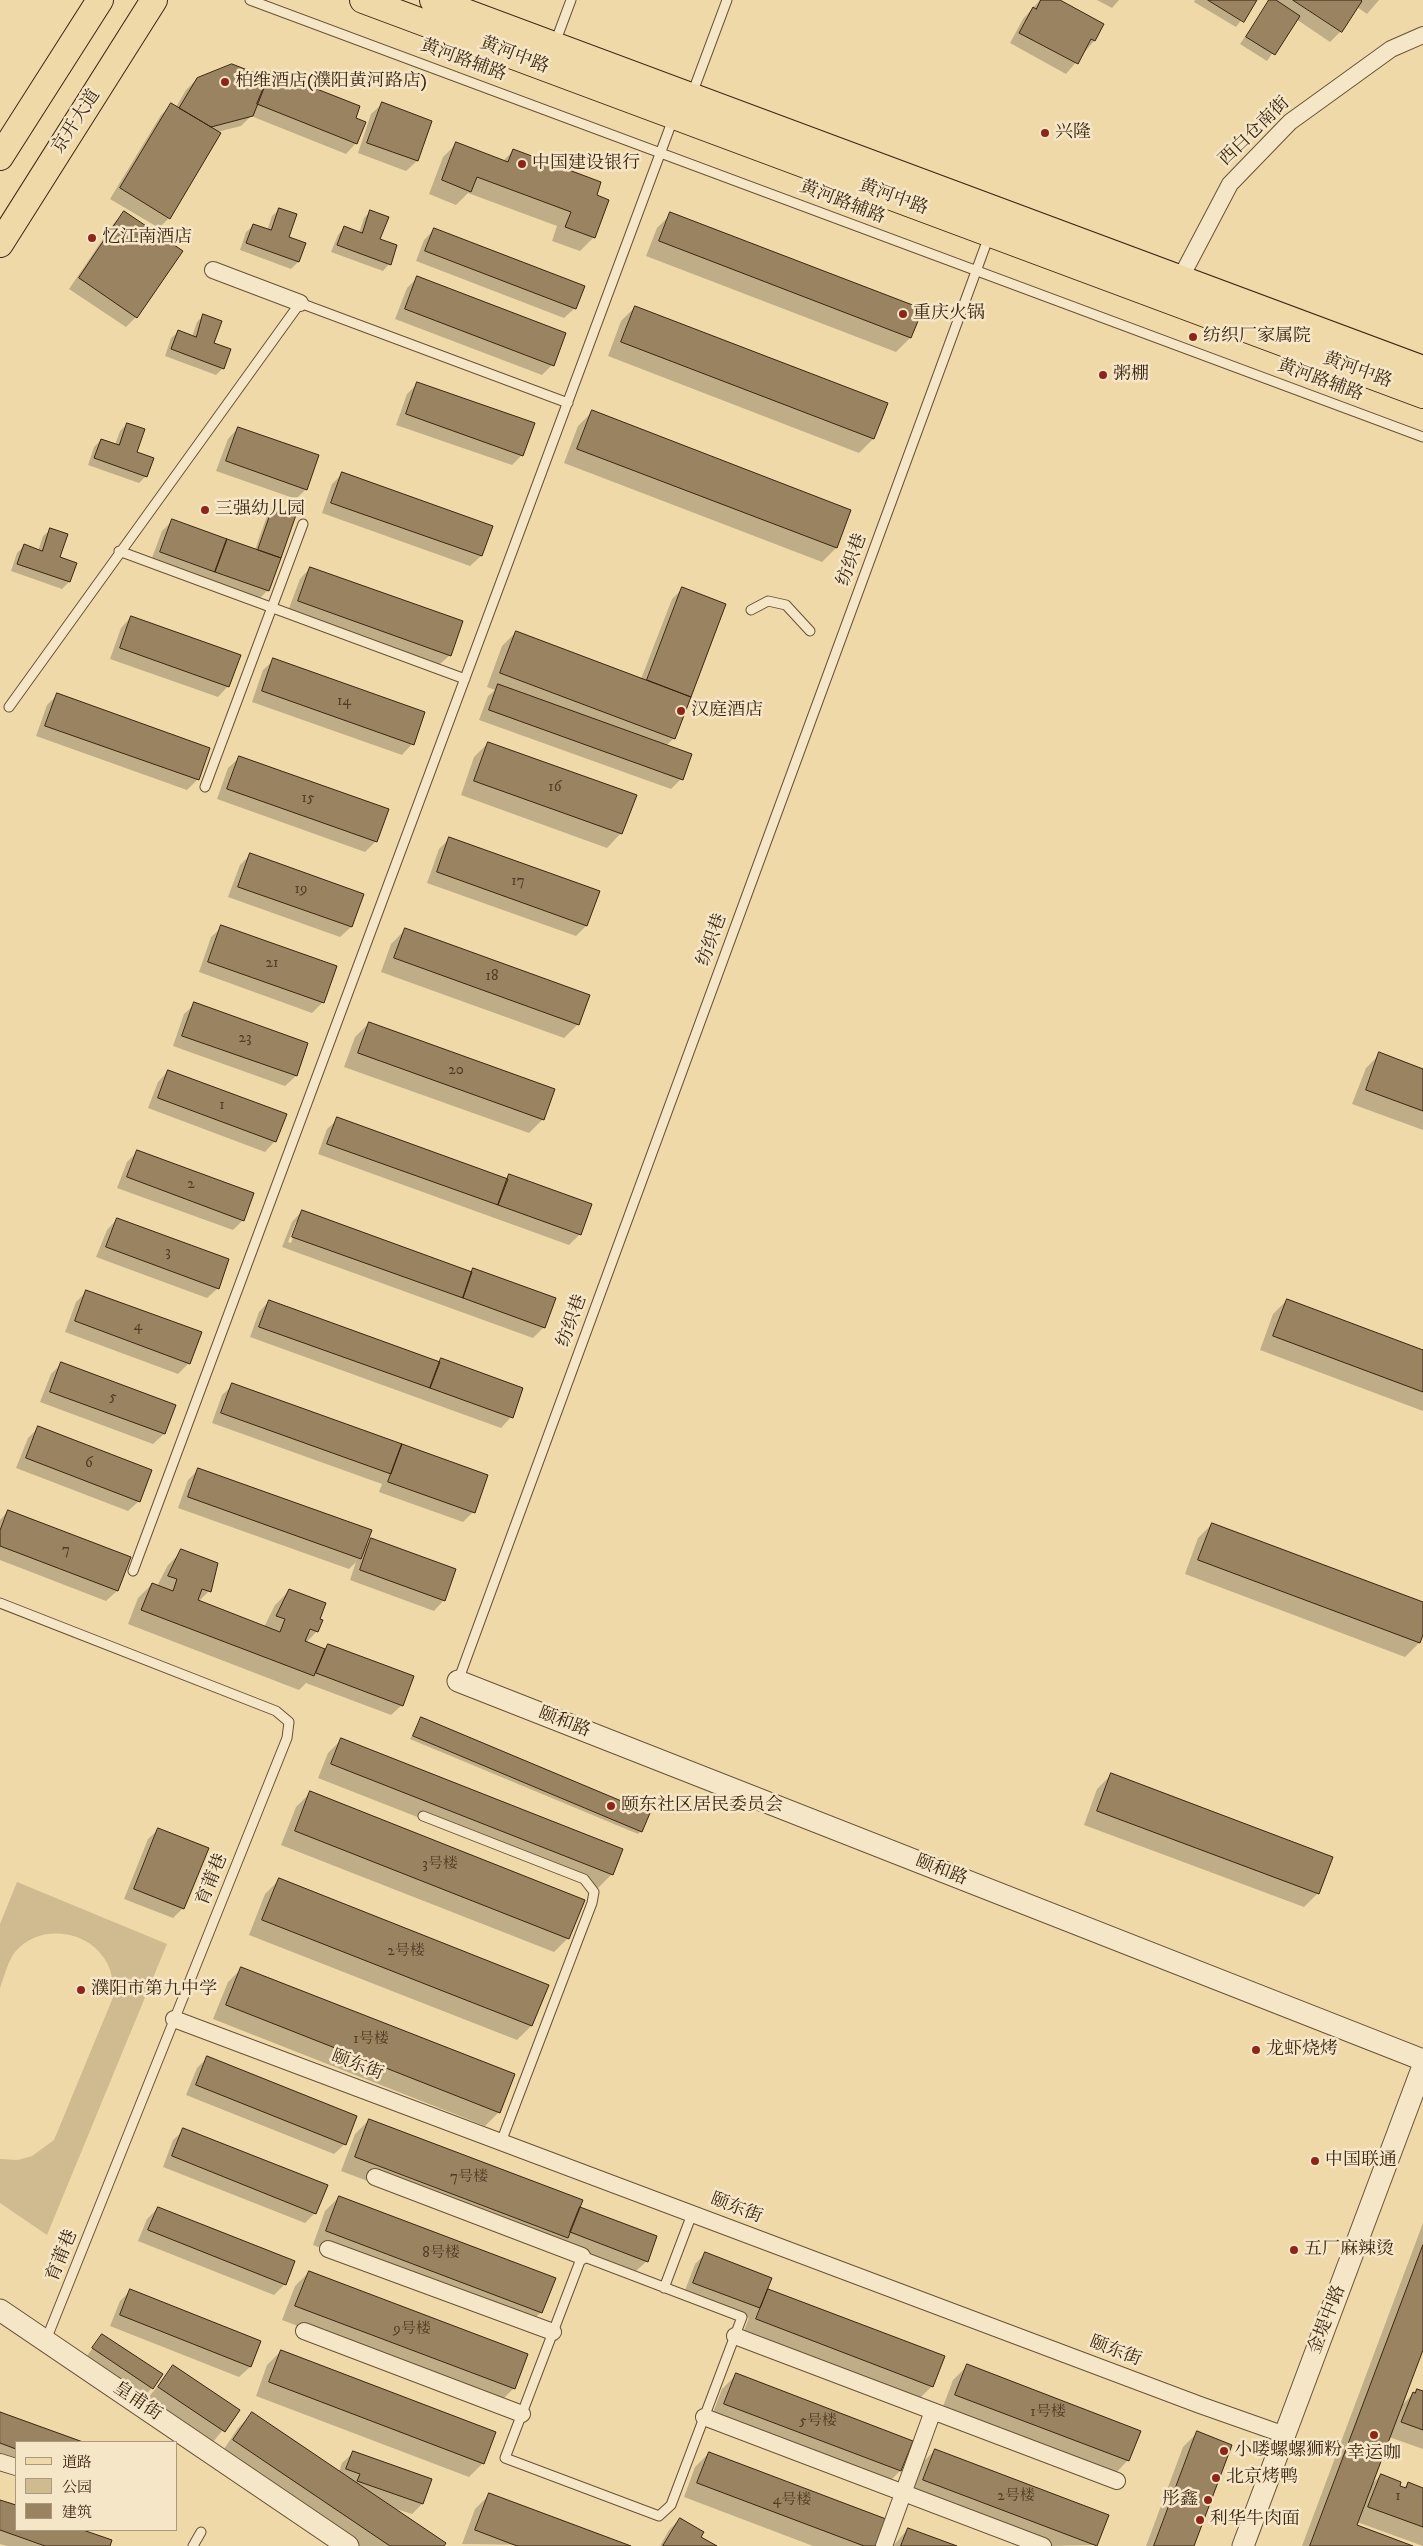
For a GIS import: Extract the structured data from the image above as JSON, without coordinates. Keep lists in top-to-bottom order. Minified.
{"streets":{"main road":["黄河中路","京开大道"],"street":["西白仓南街","颐和路","颐东街","金堤中路","皇甫街"],"lane":["黄河路辅路","纺织巷","育莆巷"]},"crossings":[["黄河中路","西白仓南街"],["黄河中路","纺织巷"],["黄河路辅路","纺织巷"],["纺织巷","颐和路"],["育莆巷","颐东街"],["育莆巷","皇甫街"],["颐东街","金堤中路"]],"places":["柏维酒店(濮阳黄河路店)","兴隆","中国建设银行","忆江南酒店","重庆火锅","纺织厂家属院","粥棚","三强幼儿园","汉庭酒店","颐东社区居民委员会","濮阳市第九中学","龙虾烧烤","中国联通","五厂麻辣烫","幸运咖","小喽螺螺狮粉","北京烤鸭","彤鑫","利华牛肉面"],"house_numbers":["14","16","15","17","19","21","18","23","20","1","2","3","4","5","6","7","3号楼","2号楼","1号楼","7号楼","8号楼","9号楼","1号楼","5号楼","2号楼","1","4号楼"],"legend":["道路","公园","建筑"]}
